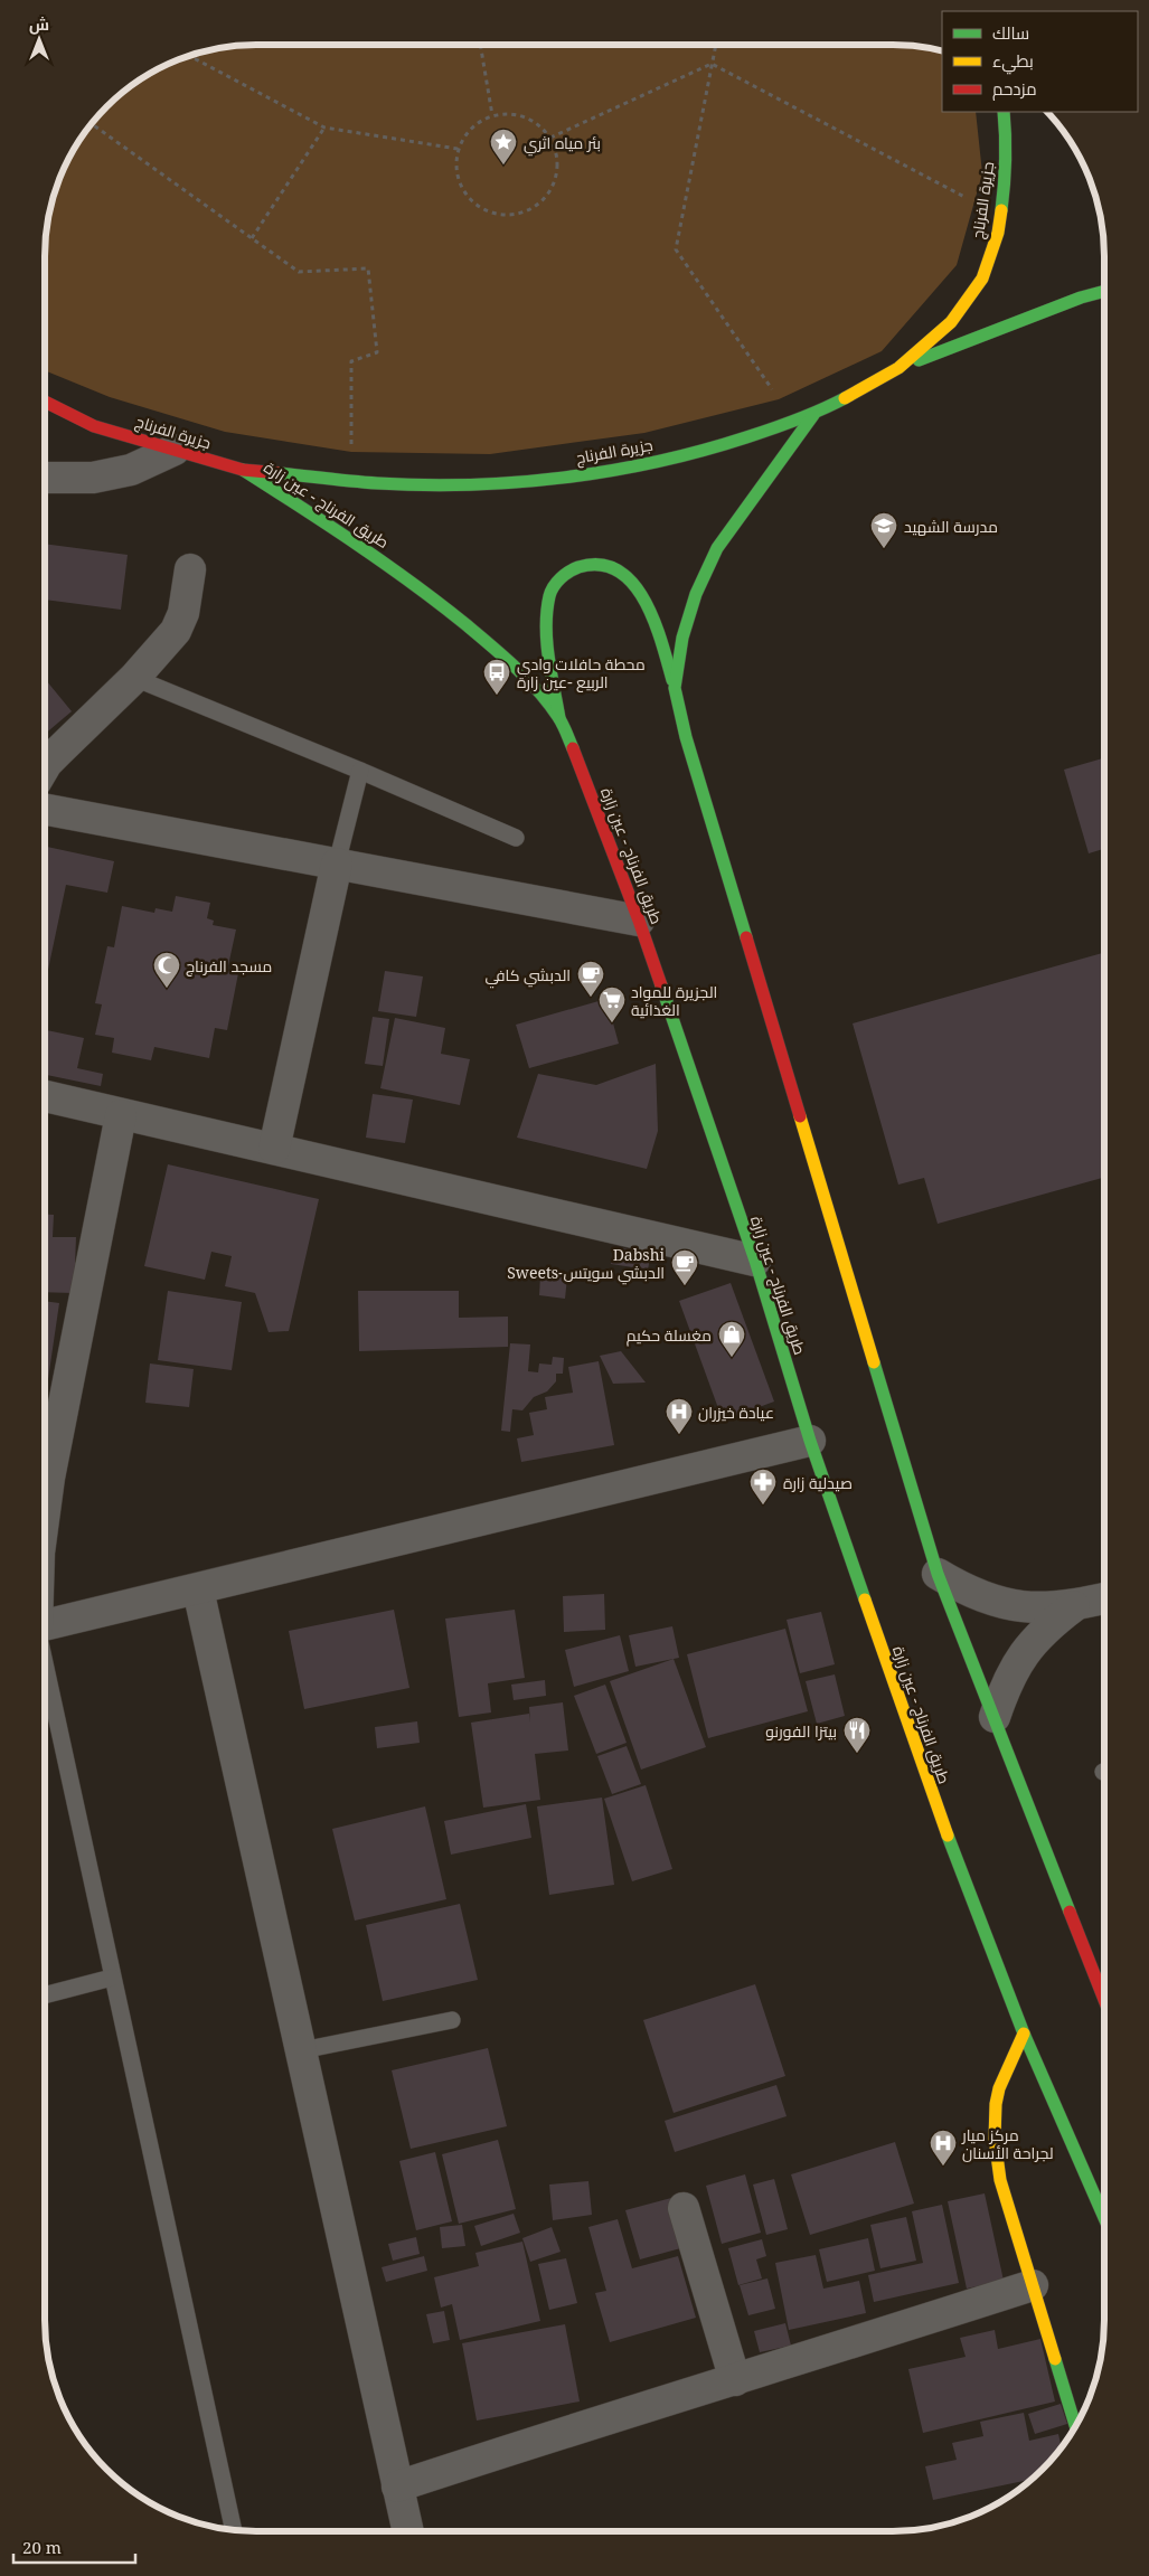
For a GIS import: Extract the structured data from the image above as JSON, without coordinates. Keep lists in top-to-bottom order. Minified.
{"streets":{"main road":["جزيرة الفرناج","طريق الفرناج - عين زارة"]},"crossings":[["جزيرة الفرناج","طريق الفرناج - عين زارة"]],"places":{"place":["بئر مياه اثري"],"school or university":["مدرسة الشهيد"],"bus stop":["محطة حافلات وادي الربيع -عين زارة"],"mosque":["مسجد الفرناج"],"cafe":["الدبشي كافي","Dabshi Sweets-الدبشي سويتس"],"supermarket":["الجزيرة للمواد الغذائية"],"shop":["مغسلة حكيم"],"hospital":["عيادة خيزران","مركز ميار لجراحة الأسنان"],"pharmacy":["صيدلية زارة"],"restaurant":["بيتزا الفورنو"]},"legend":["سالك","بطيء","مزدحم"],"scale_bar":"20 m","north":"top"}
